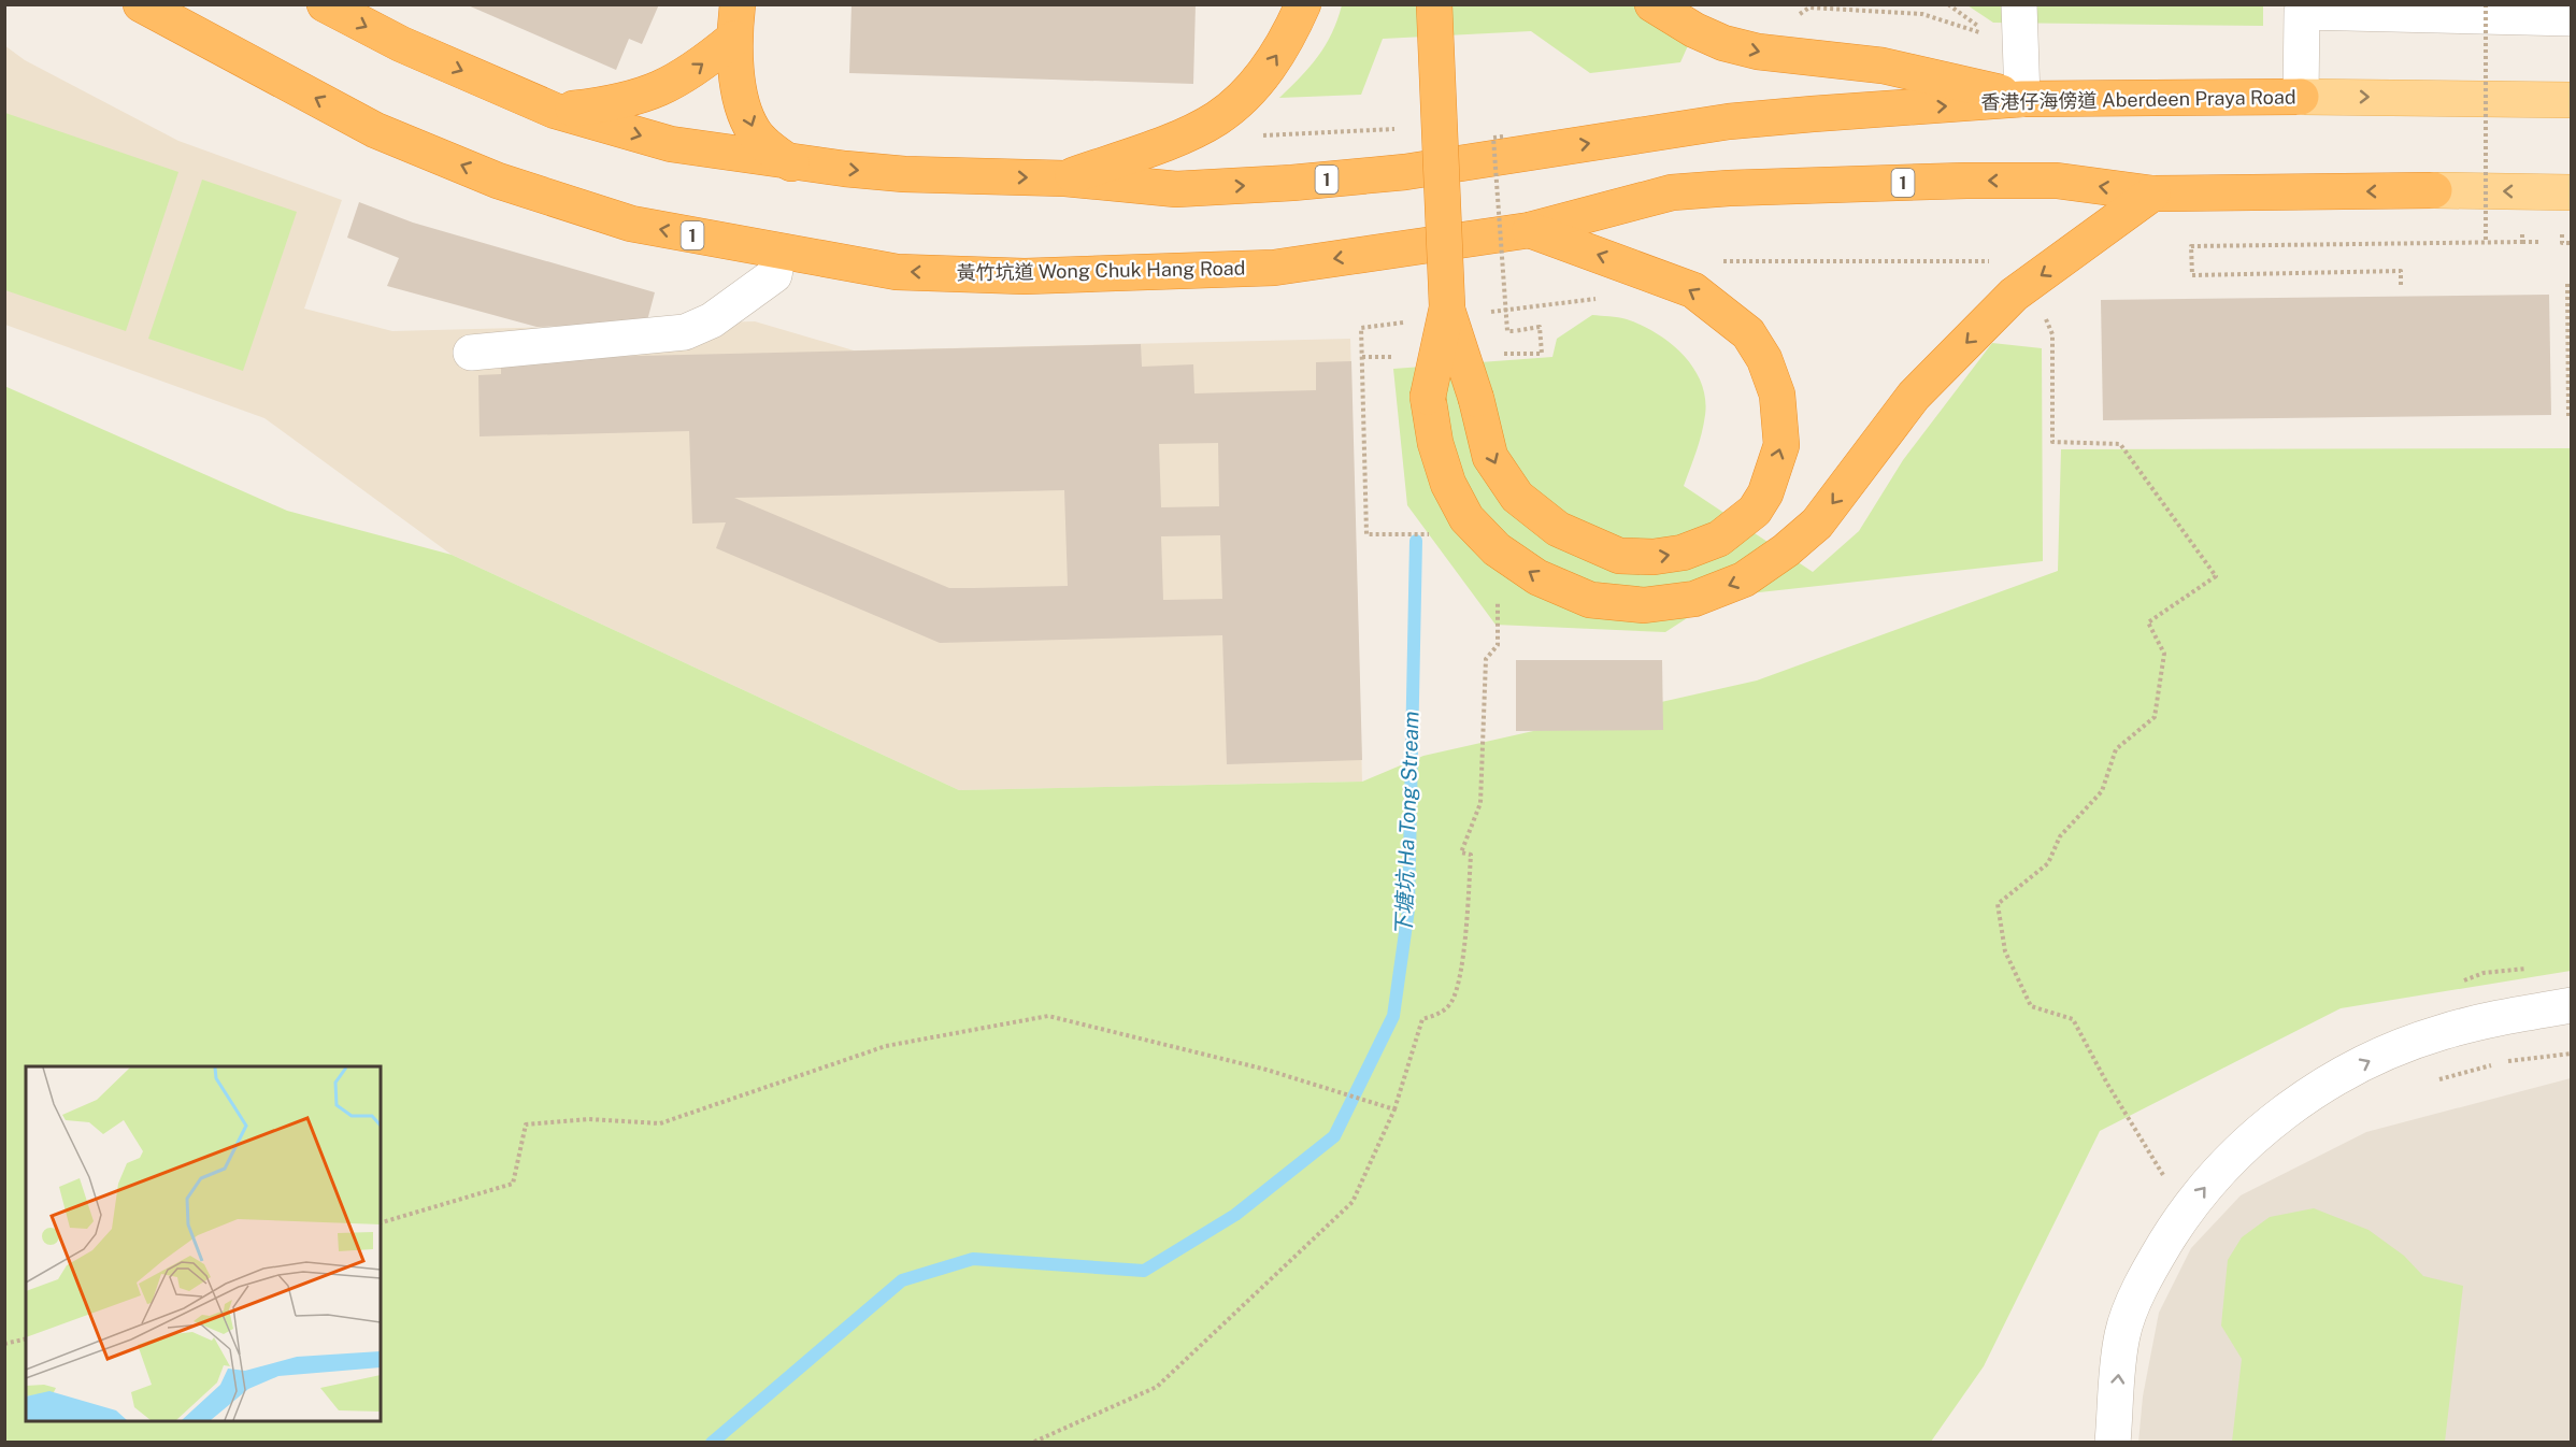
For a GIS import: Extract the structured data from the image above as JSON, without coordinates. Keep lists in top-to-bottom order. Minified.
{"streets":{"highway":["香港仔海傍道 Aberdeen Praya Road","1","黃竹坑道 Wong Chuk Hang Road"]},"crossings":[["香港仔海傍道 Aberdeen Praya Road","1"],["1","黃竹坑道 Wong Chuk Hang Road"]],"water":["下塘坑 Ha Tong Stream"]}
